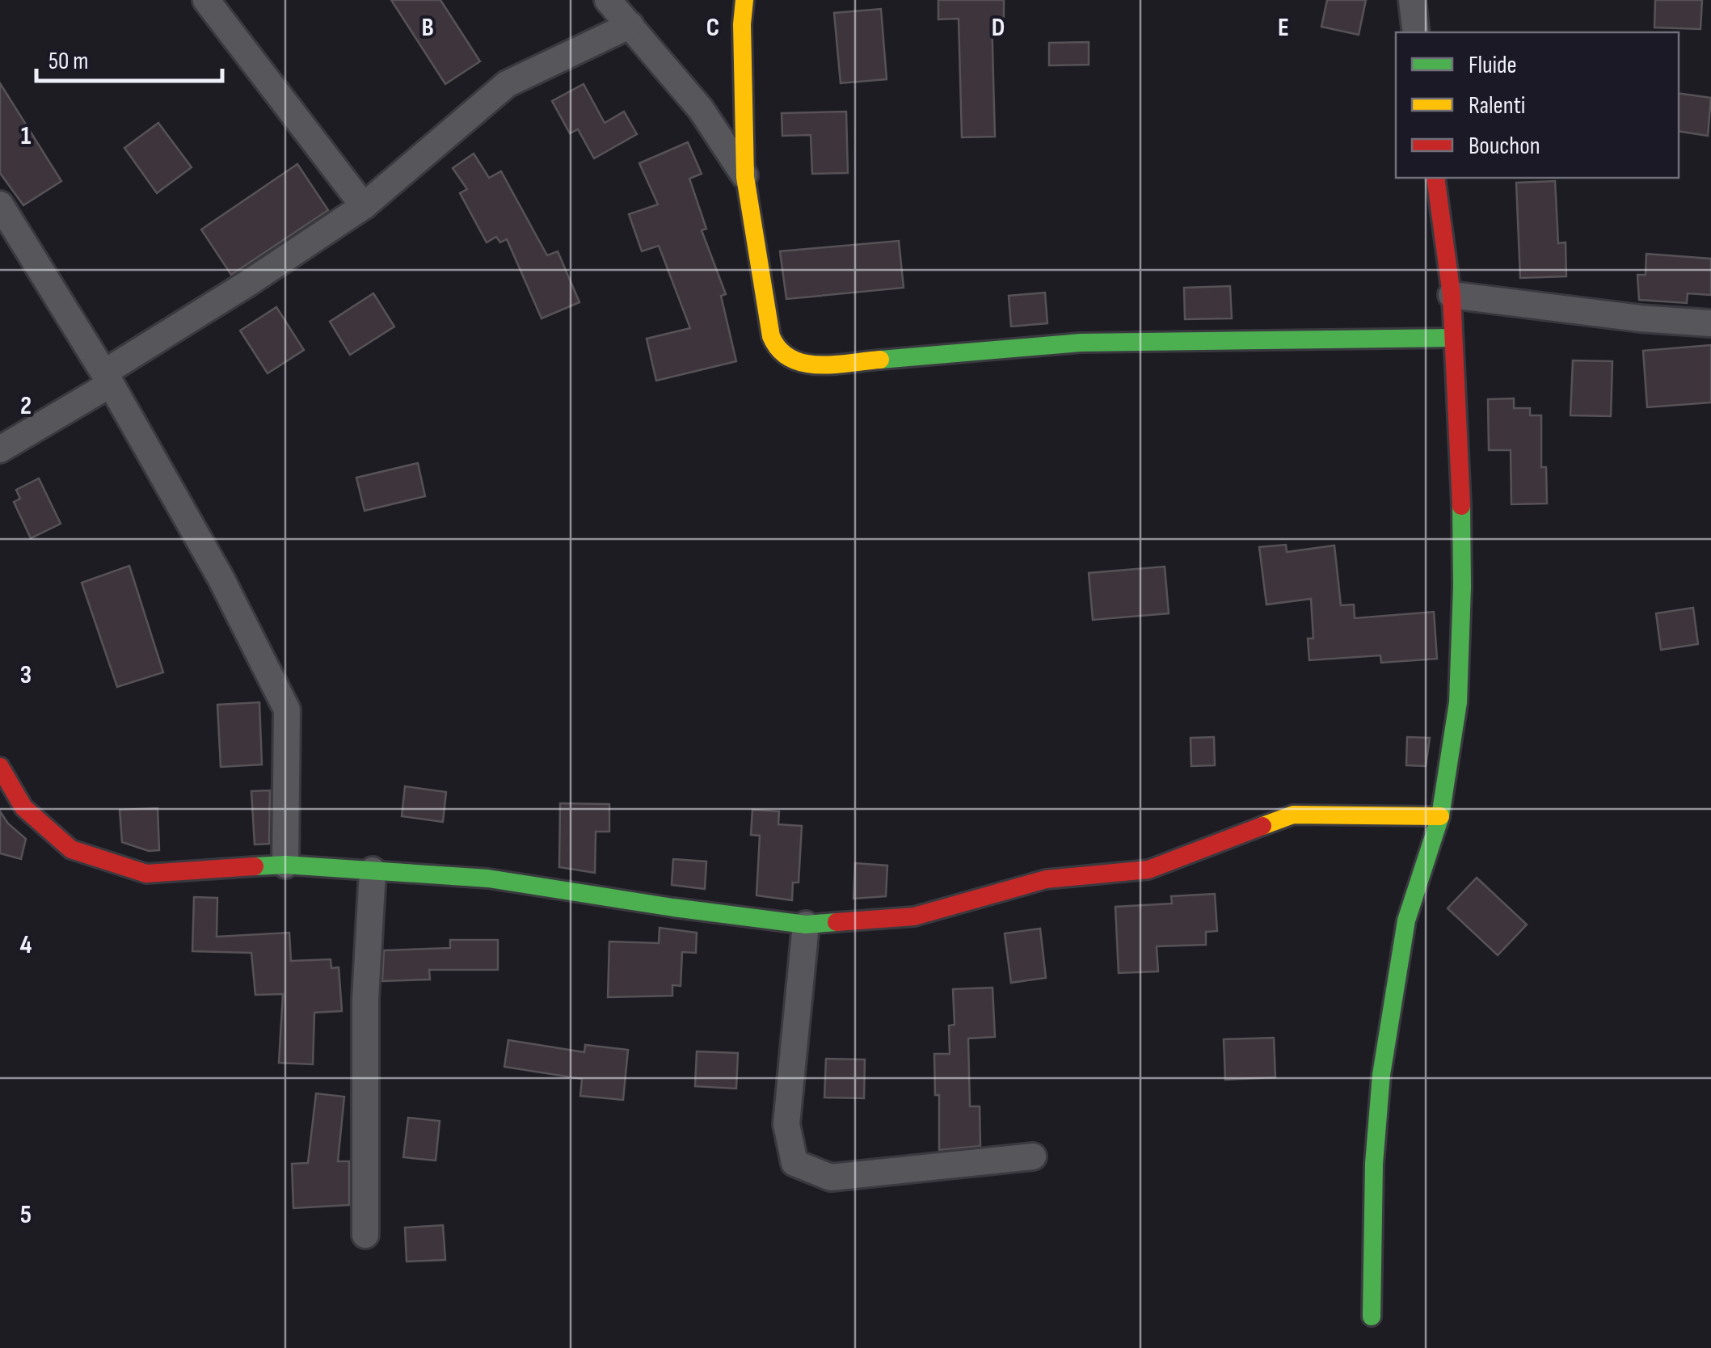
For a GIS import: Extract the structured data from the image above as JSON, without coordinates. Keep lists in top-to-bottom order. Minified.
{"legend":["Fluide","Ralenti","Bouchon"],"scale_bar":"50 m","grid":{"columns":["B","C","D","E"],"rows":["1","2","3","4","5"]}}
